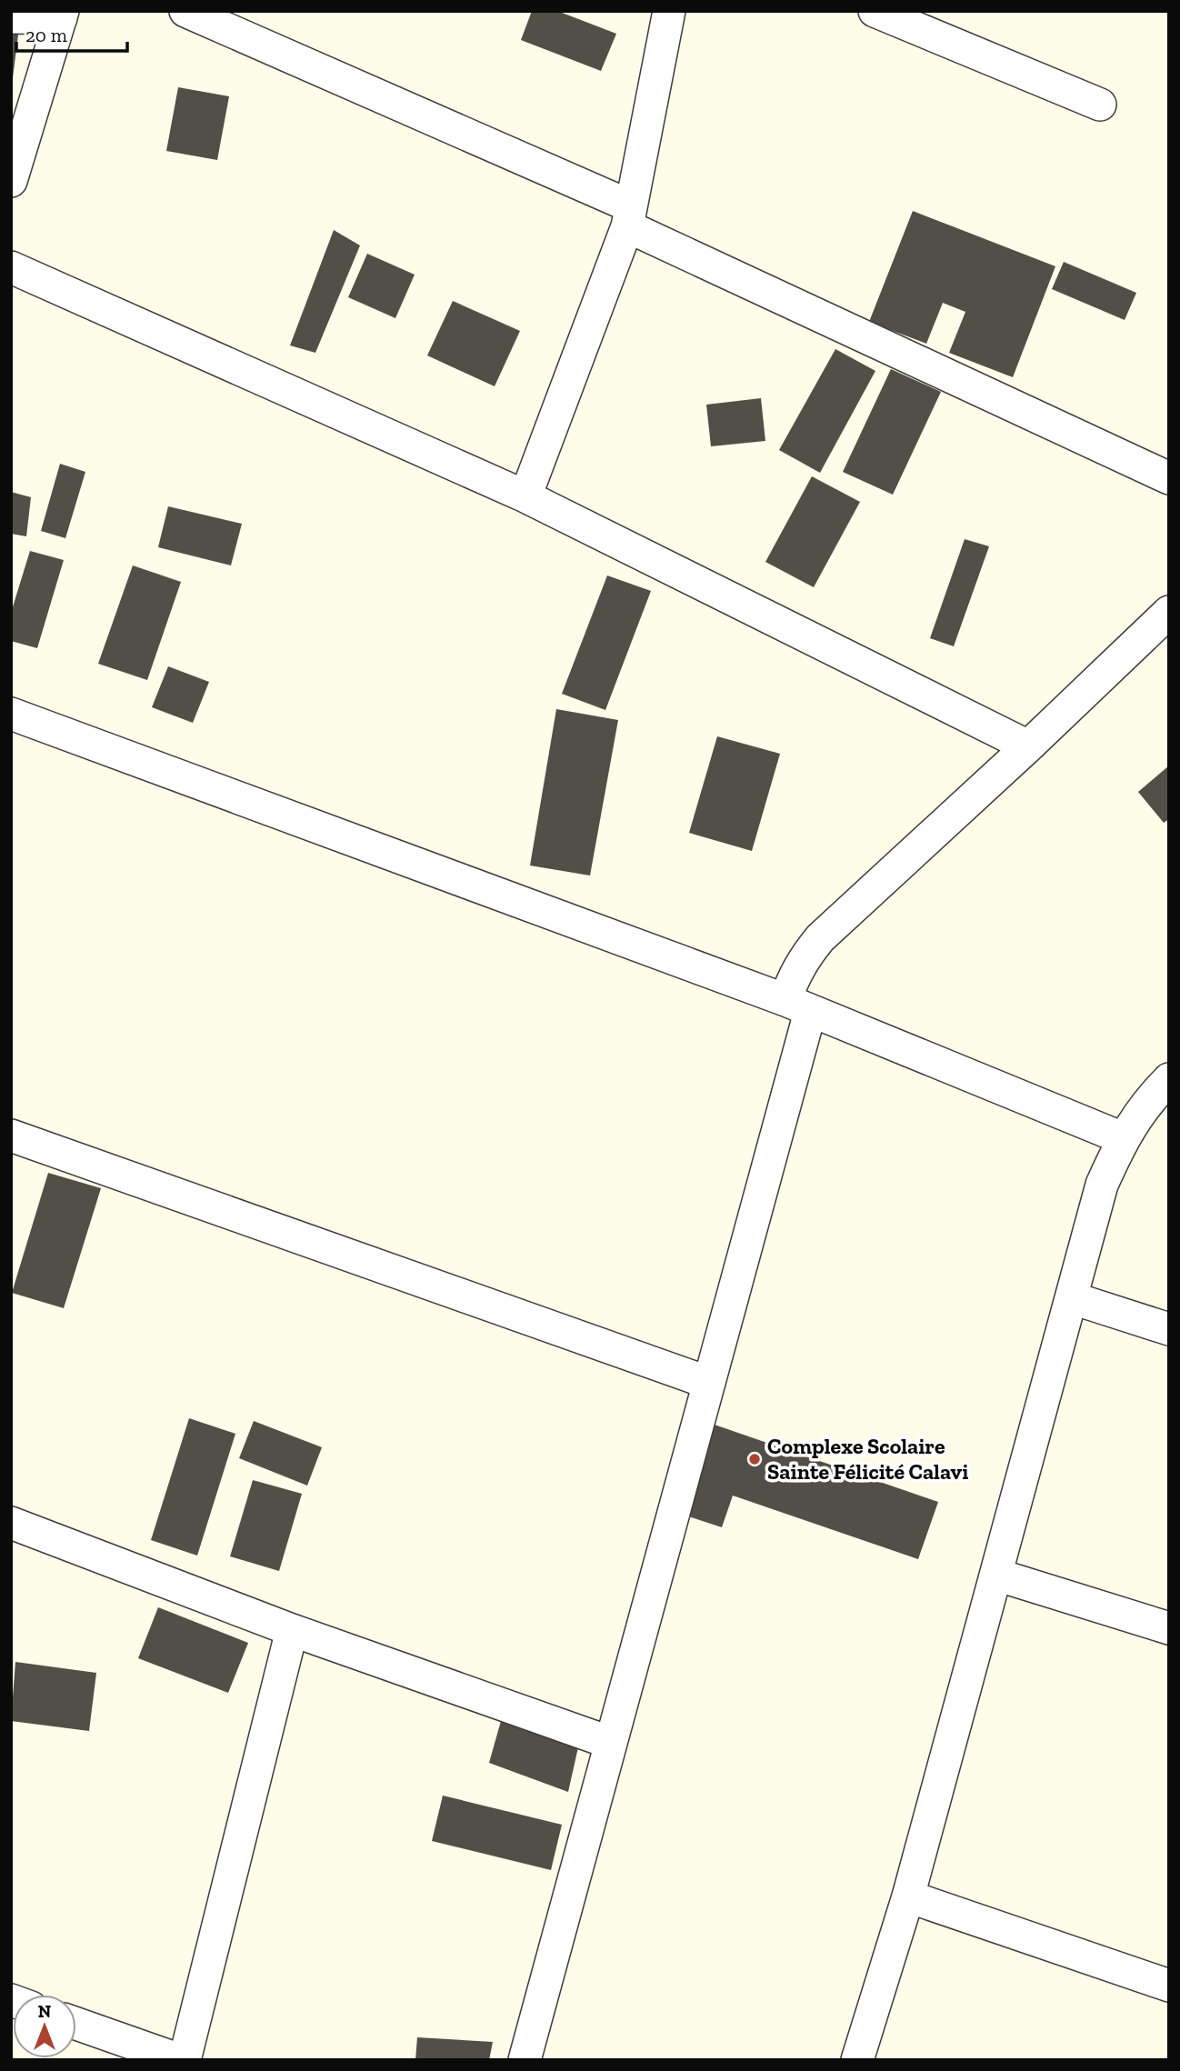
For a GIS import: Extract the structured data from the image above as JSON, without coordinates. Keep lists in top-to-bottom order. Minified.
{"places":["Complexe Scolaire Sainte Félicité Calavi"],"scale_bar":"20 m","north":"top"}
